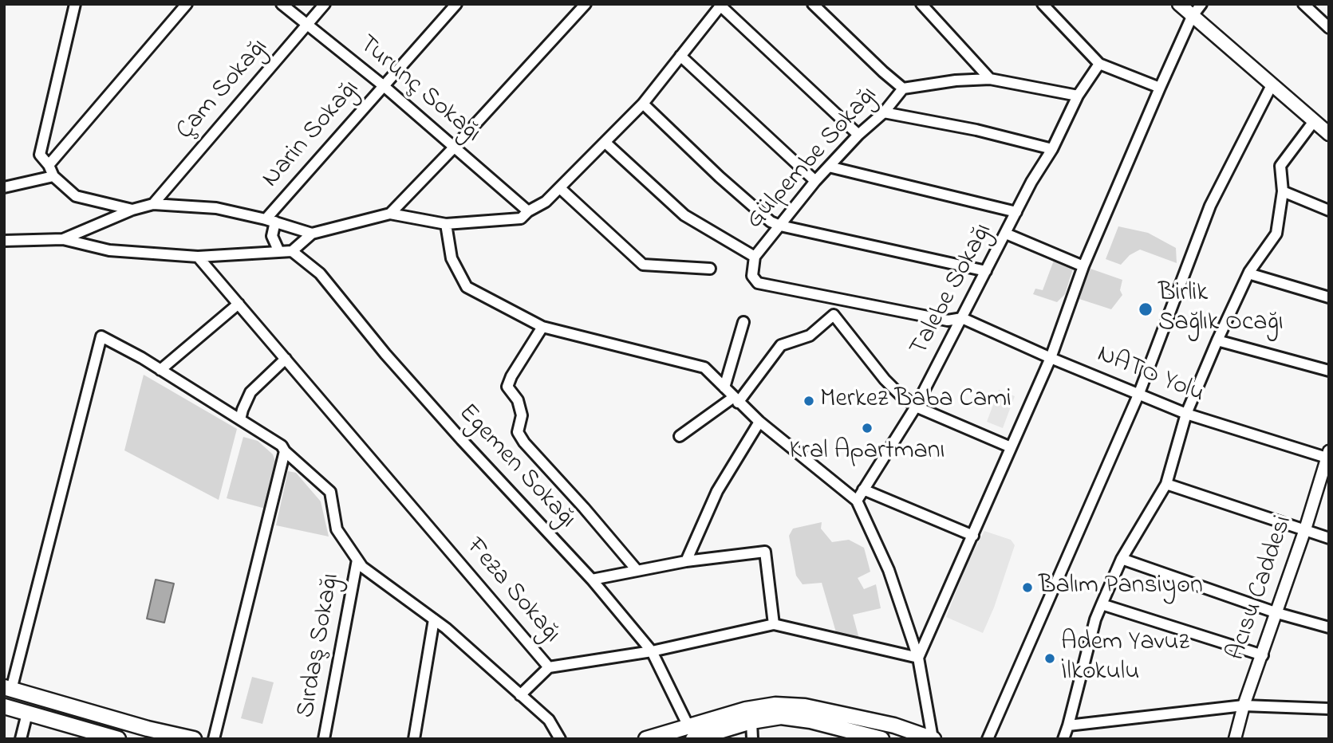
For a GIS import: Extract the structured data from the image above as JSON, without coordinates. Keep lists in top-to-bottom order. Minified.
{"streets":{"street":["Çam Sokağı","Turunç Sokağı","Narin Sokağı","Gülpembe Sokağı","Talebe Sokağı","NATO Yolu","Egemen Sokağı","Acısu Caddesi","Feza Sokağı","Sırdaş Sokağı"]},"crossings":[["Çam Sokağı","Turunç Sokağı"],["Turunç Sokağı","Narin Sokağı"],["Gülpembe Sokağı","Talebe Sokağı"],["Talebe Sokağı","NATO Yolu"],["NATO Yolu","Acısu Caddesi"],["Egemen Sokağı","Feza Sokağı"]],"places":["Birlik Sağlık Ocağı","Merkez Baba Cami","Kral Apartmanı","Balım Pansiyon","Adem Yavuz İlkokulu"]}
